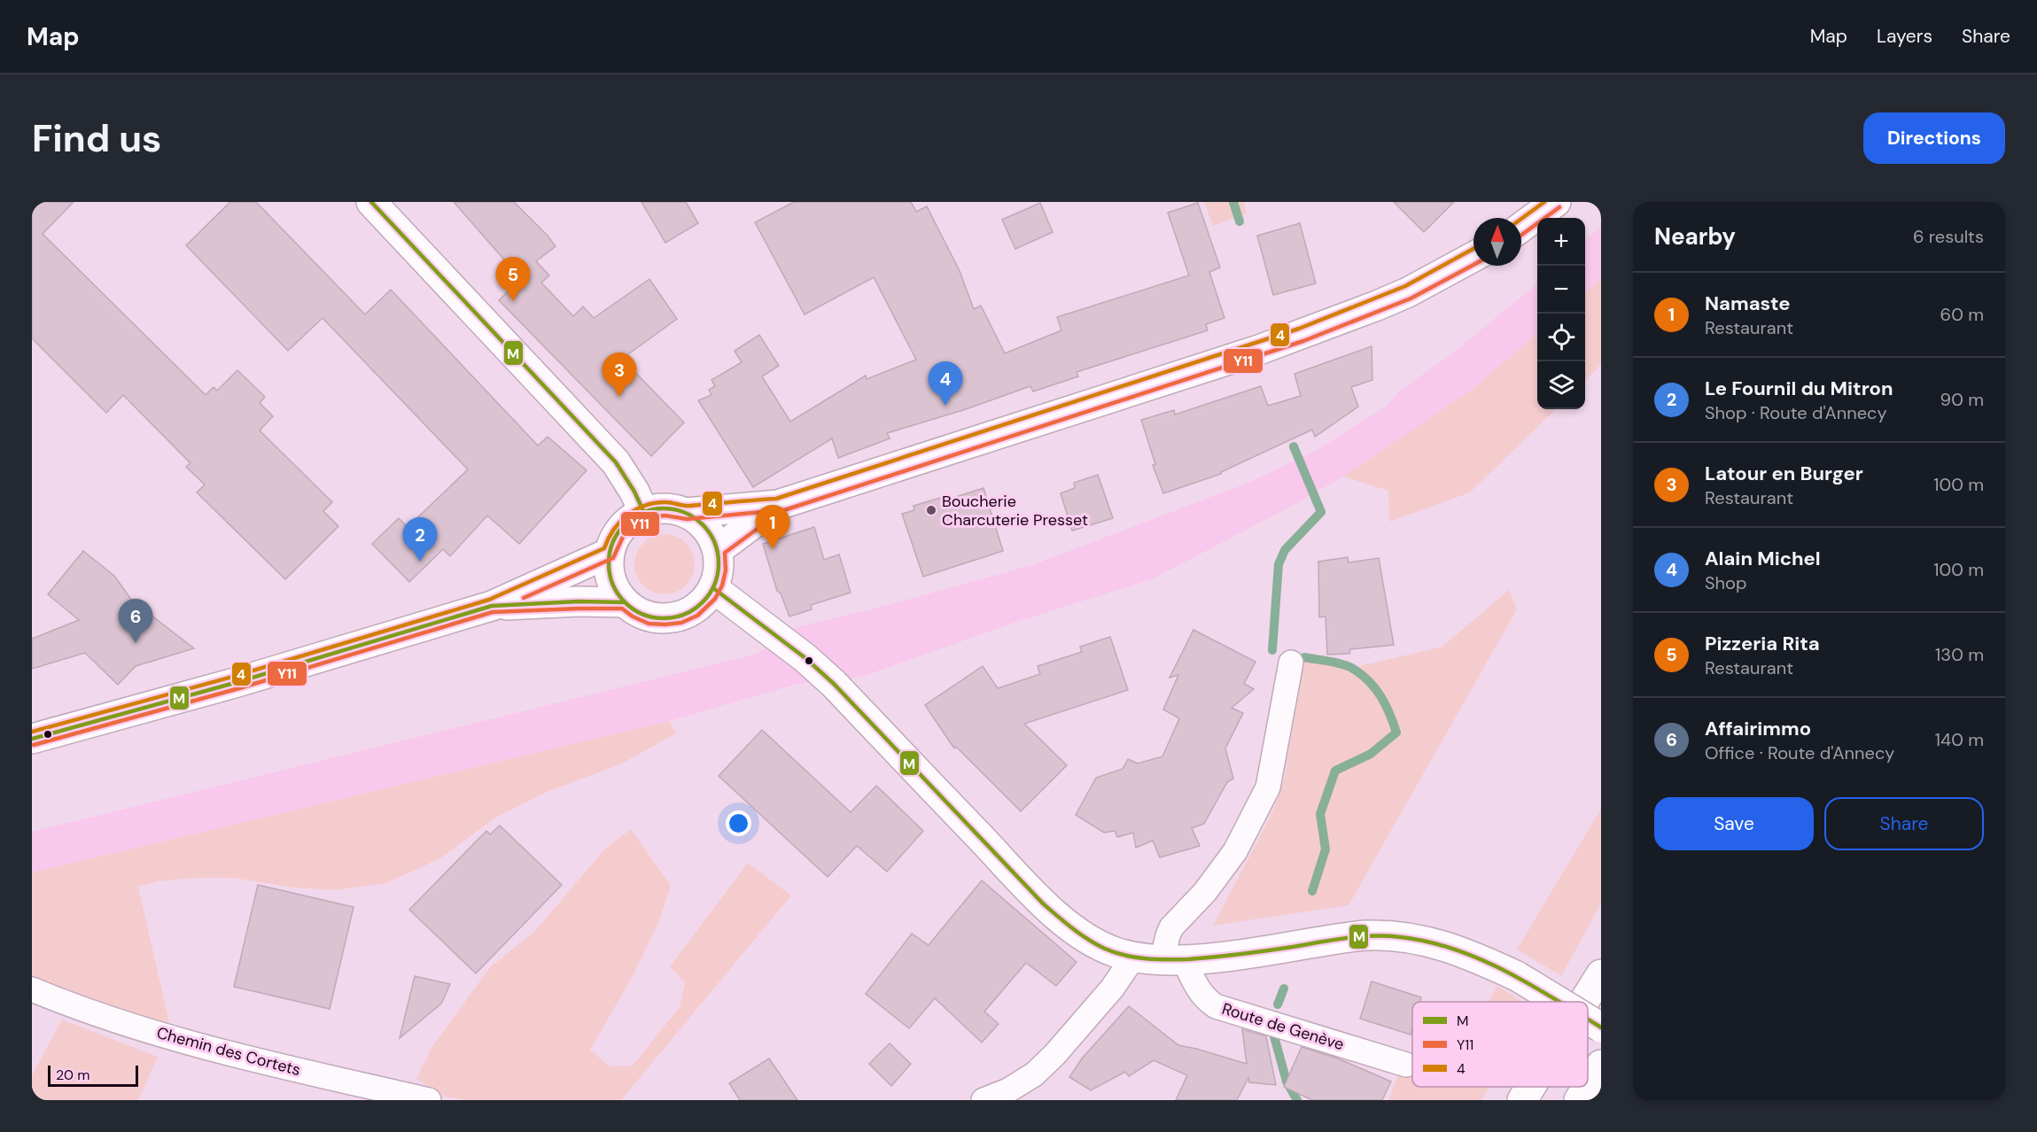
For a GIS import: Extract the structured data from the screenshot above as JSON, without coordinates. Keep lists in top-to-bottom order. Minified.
{"streets":{"street":["Route de Genève","Chemin des Cortets"]},"places":["Boucherie Charcuterie Presset"],"lines":["transit line M","transit line 4","transit line Y11"],"legend":["M","Y11","4"],"scale_bar":"20 m","north":"top","page":{"header":"Map","nav":["Map","Layers","Share"],"buttons":["Directions",["Save","Share"]],"title":"Find us","heading":["Nearby","6 results"],"map_buttons":["+","−"],"pins":["5","3","4","1","2","6"],"list":[{"mark":"1","name":"Namaste","note":"Restaurant","value":"60 m"},{"mark":"2","name":"Le Fournil du Mitron","note":"Shop · Route d'Annecy","value":"90 m"},{"mark":"3","name":"Latour en Burger","note":"Restaurant","value":"100 m"},{"mark":"4","name":"Alain Michel","note":"Shop","value":"100 m"},{"mark":"5","name":"Pizzeria Rita","note":"Restaurant","value":"130 m"},{"mark":"6","name":"Affairimmo","note":"Office · Route d'Annecy","value":"140 m"}],"scale":"20 m"}}
